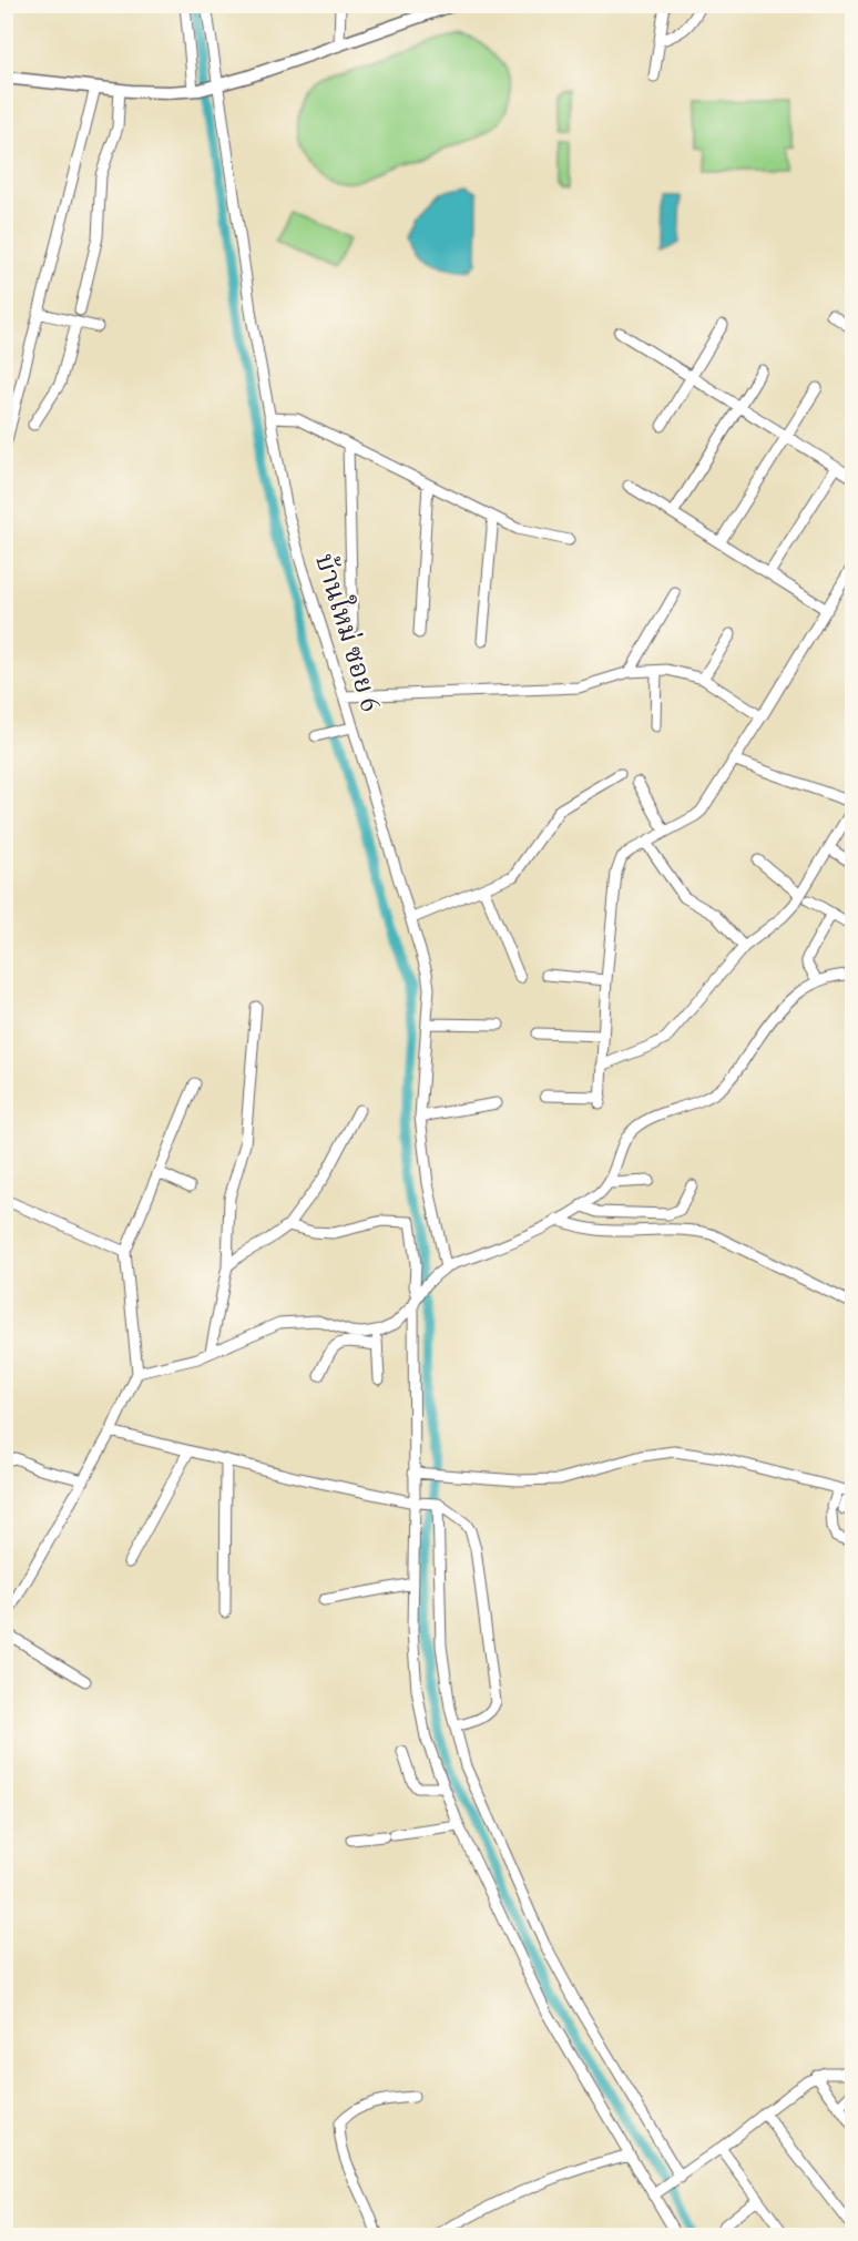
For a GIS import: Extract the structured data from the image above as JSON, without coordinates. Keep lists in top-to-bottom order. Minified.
{"streets":{"street":["บ้านใหม่ ซอย 6"]}}
